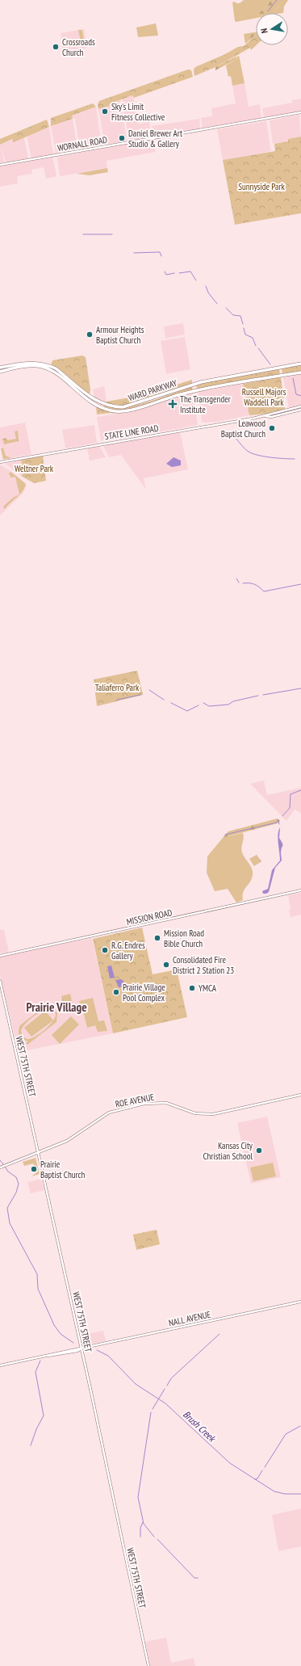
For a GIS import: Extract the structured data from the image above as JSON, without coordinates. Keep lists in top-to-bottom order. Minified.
{"streets":{"main road":["WORNALL ROAD","WARD PARKWAY","STATE LINE ROAD","MISSION ROAD","WEST 75TH STREET","ROE AVENUE","NALL AVENUE"]},"crossings":[["WEST 75TH STREET","ROE AVENUE"],["WEST 75TH STREET","NALL AVENUE"]],"districts":["Prairie Village"],"water":["Brush Creek"],"parks":["Sunnyside Park","Russell Majors Waddell Park","Weltner Park","Taliaferro Park"],"places":{"other":["Crossroads Church","Sky's Limit Fitness Collective","Daniel Brewer Art Studio & Gallery","Armour Heights Baptist Church","Leawood Baptist Church","Mission Road Bible Church","R.G. Endres Gallery","Consolidated Fire District 2 Station 23","YMCA","Prairie Village Pool Complex","Kansas City Christian School","Prairie Baptist Church"],"health":["The Transgender Institute"]},"north":"left"}
